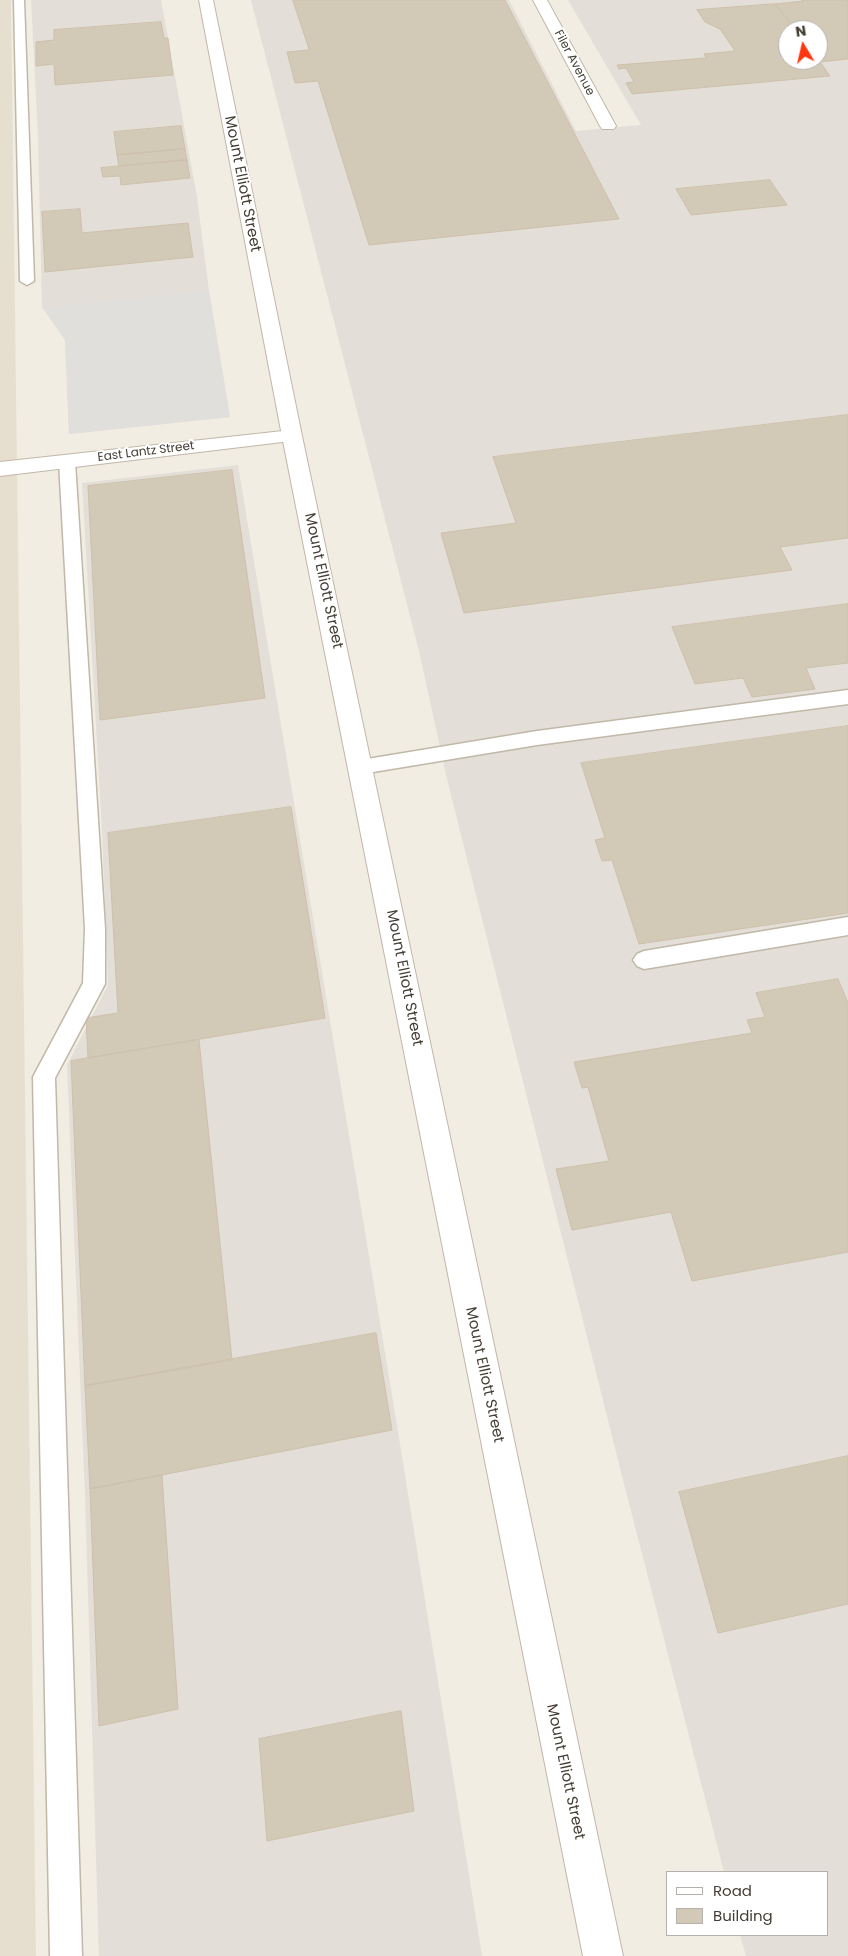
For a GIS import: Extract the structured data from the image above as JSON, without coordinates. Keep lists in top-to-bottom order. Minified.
{"streets":{"street":["Filer Avenue","Mount Elliott Street","East Lantz Street"]},"crossings":[["Mount Elliott Street","East Lantz Street"]],"legend":["Road","Building"],"north":"top"}
